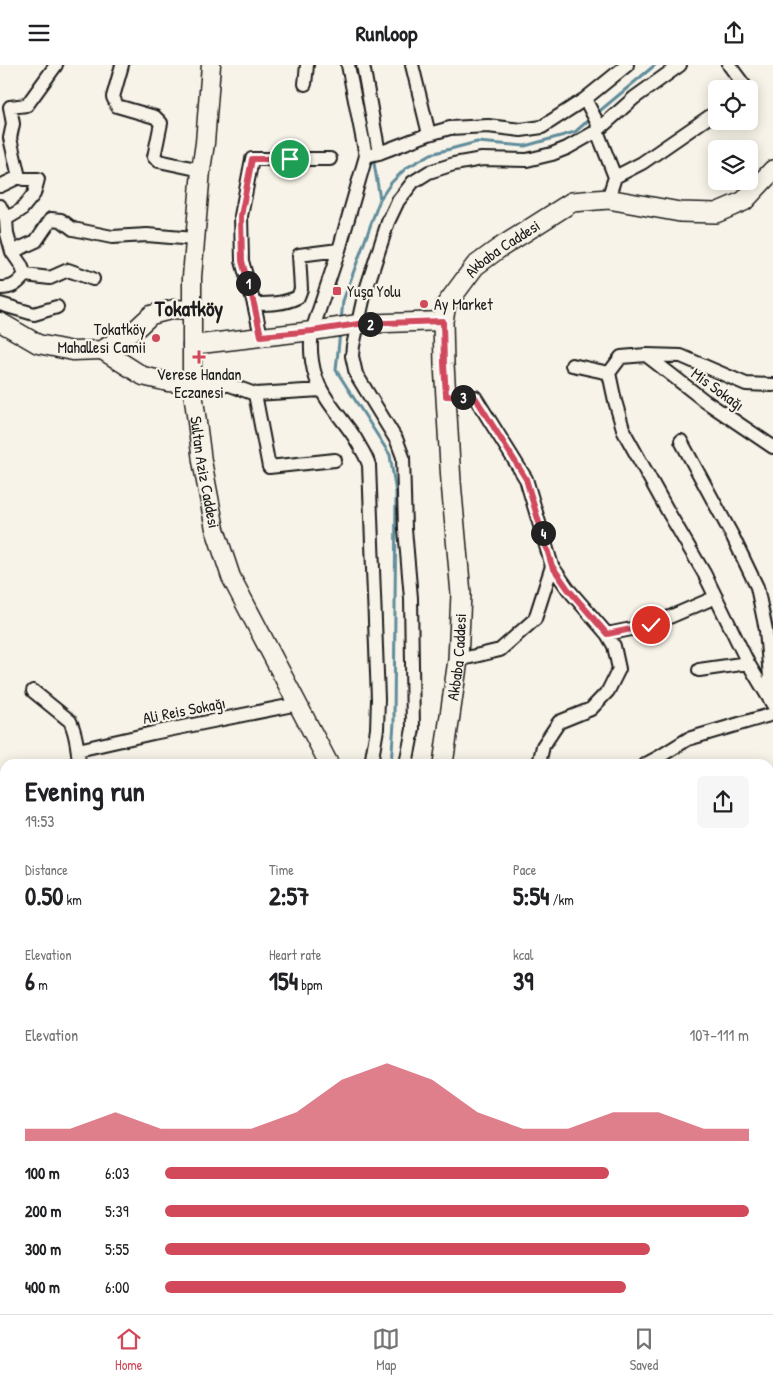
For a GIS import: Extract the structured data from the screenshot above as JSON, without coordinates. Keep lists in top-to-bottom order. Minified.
{"streets":{"main road":["Akbaba Caddesi"],"street":["Mis Sokağı","Sultan Aziz Caddesi","Ali Reis Sokağı"]},"crossings":[["Sultan Aziz Caddesi","Ali Reis Sokağı"]],"districts":["Tokatköy"],"places":{"transit":["Yuşa Yolu"],"other":["Ay Market","Tokatköy Mahallesi Camii"],"health":["Verese Handan Eczanesi"]},"page":{"header":"Runloop","pins":["1","2","3","4"],"heading":["Evening run","19:53"],"stats":[["Distance","0.50 km"],["Time","2:57"],["Pace","5:54 /km"],["Elevation","6 m"],["Heart rate","154 bpm"],["kcal","39"]],"chart":["Elevation","107–111 m"],"list":[{"name":"100 m","note":"6:03"},{"name":"200 m","note":"5:39"},{"name":"300 m","note":"5:55"},{"name":"400 m","note":"6:00"}],"tabs":["Home","Map","Saved"]}}
